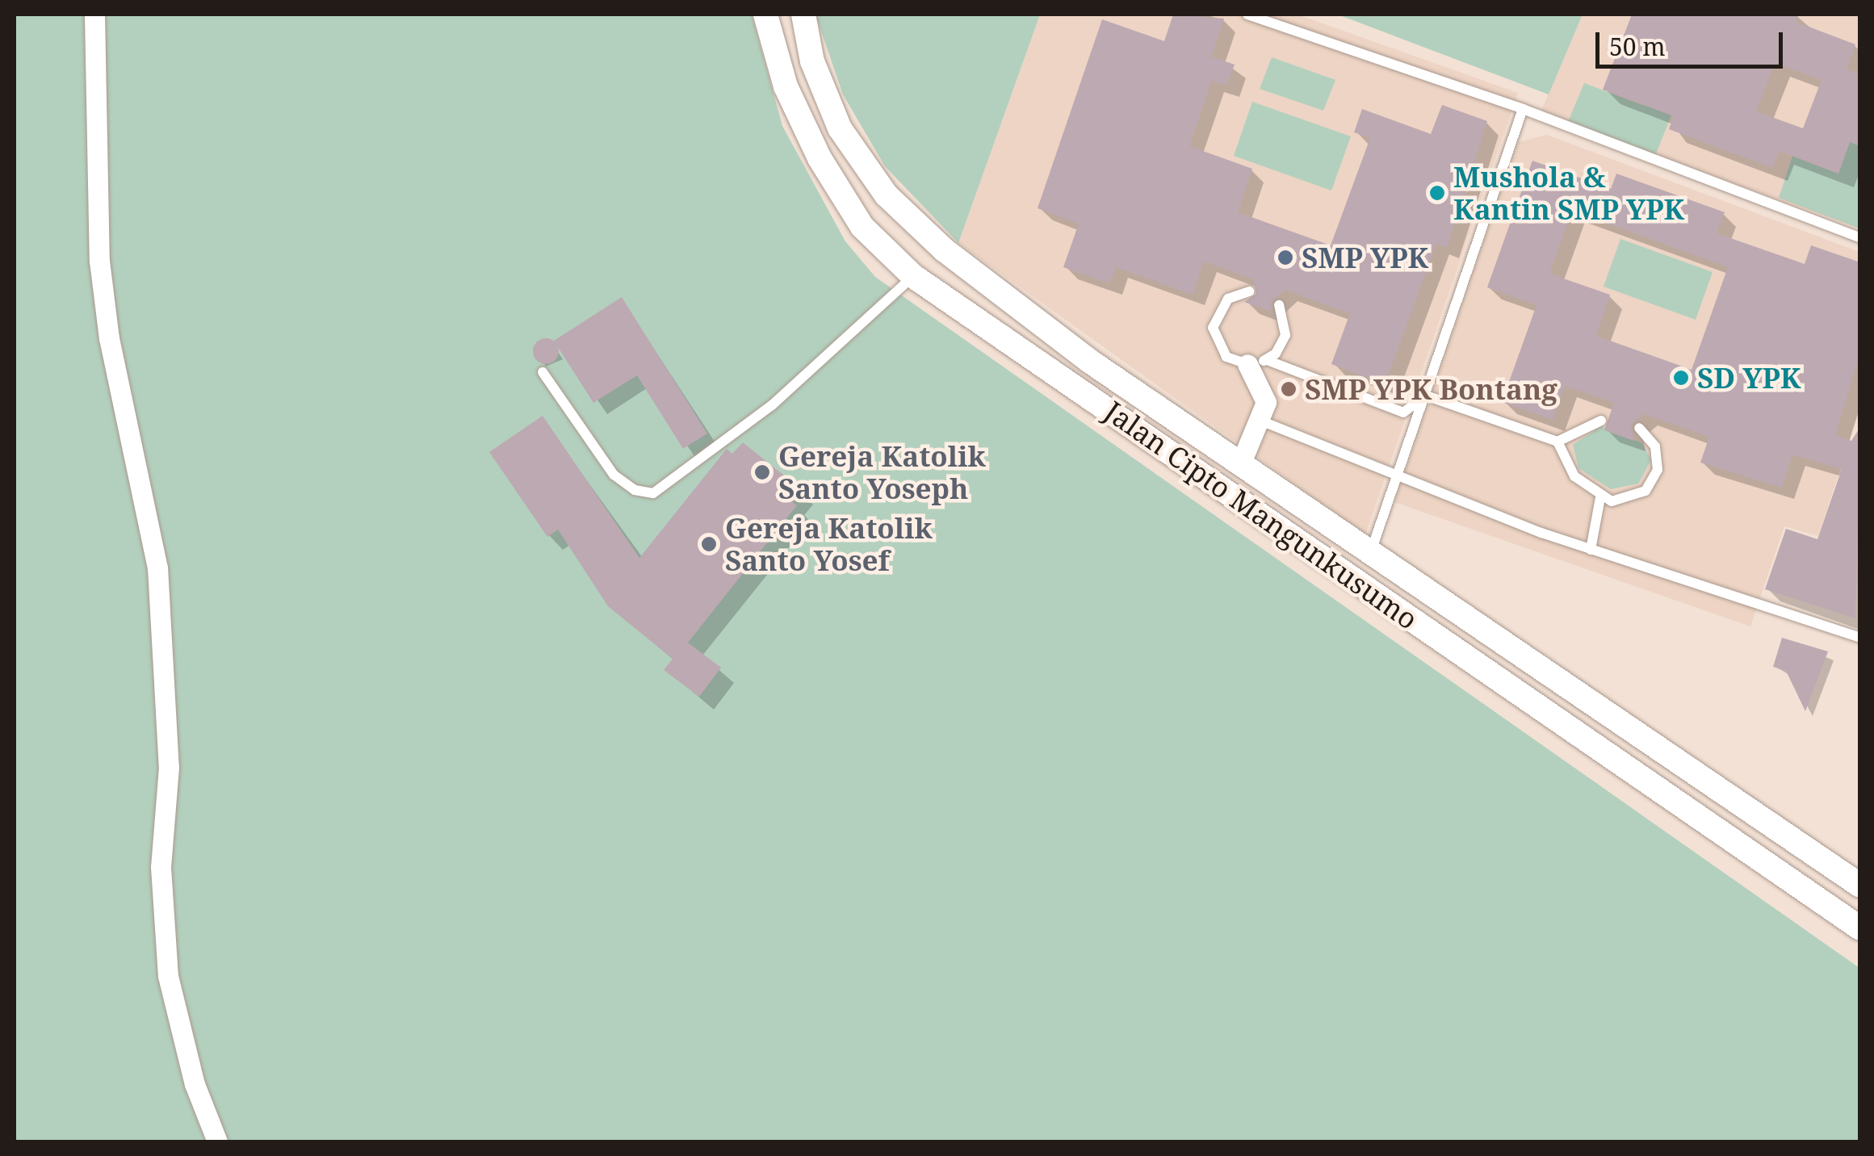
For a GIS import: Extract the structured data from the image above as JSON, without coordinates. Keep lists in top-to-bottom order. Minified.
{"streets":{"street":["Jalan Cipto Mangunkusumo"]},"places":["Mushola & Kantin SMP YPK","SMP YPK","SD YPK","SMP YPK Bontang","Gereja Katolik Santo Yoseph","Gereja Katolik Santo Yosef"],"scale_bar":"50 m"}
